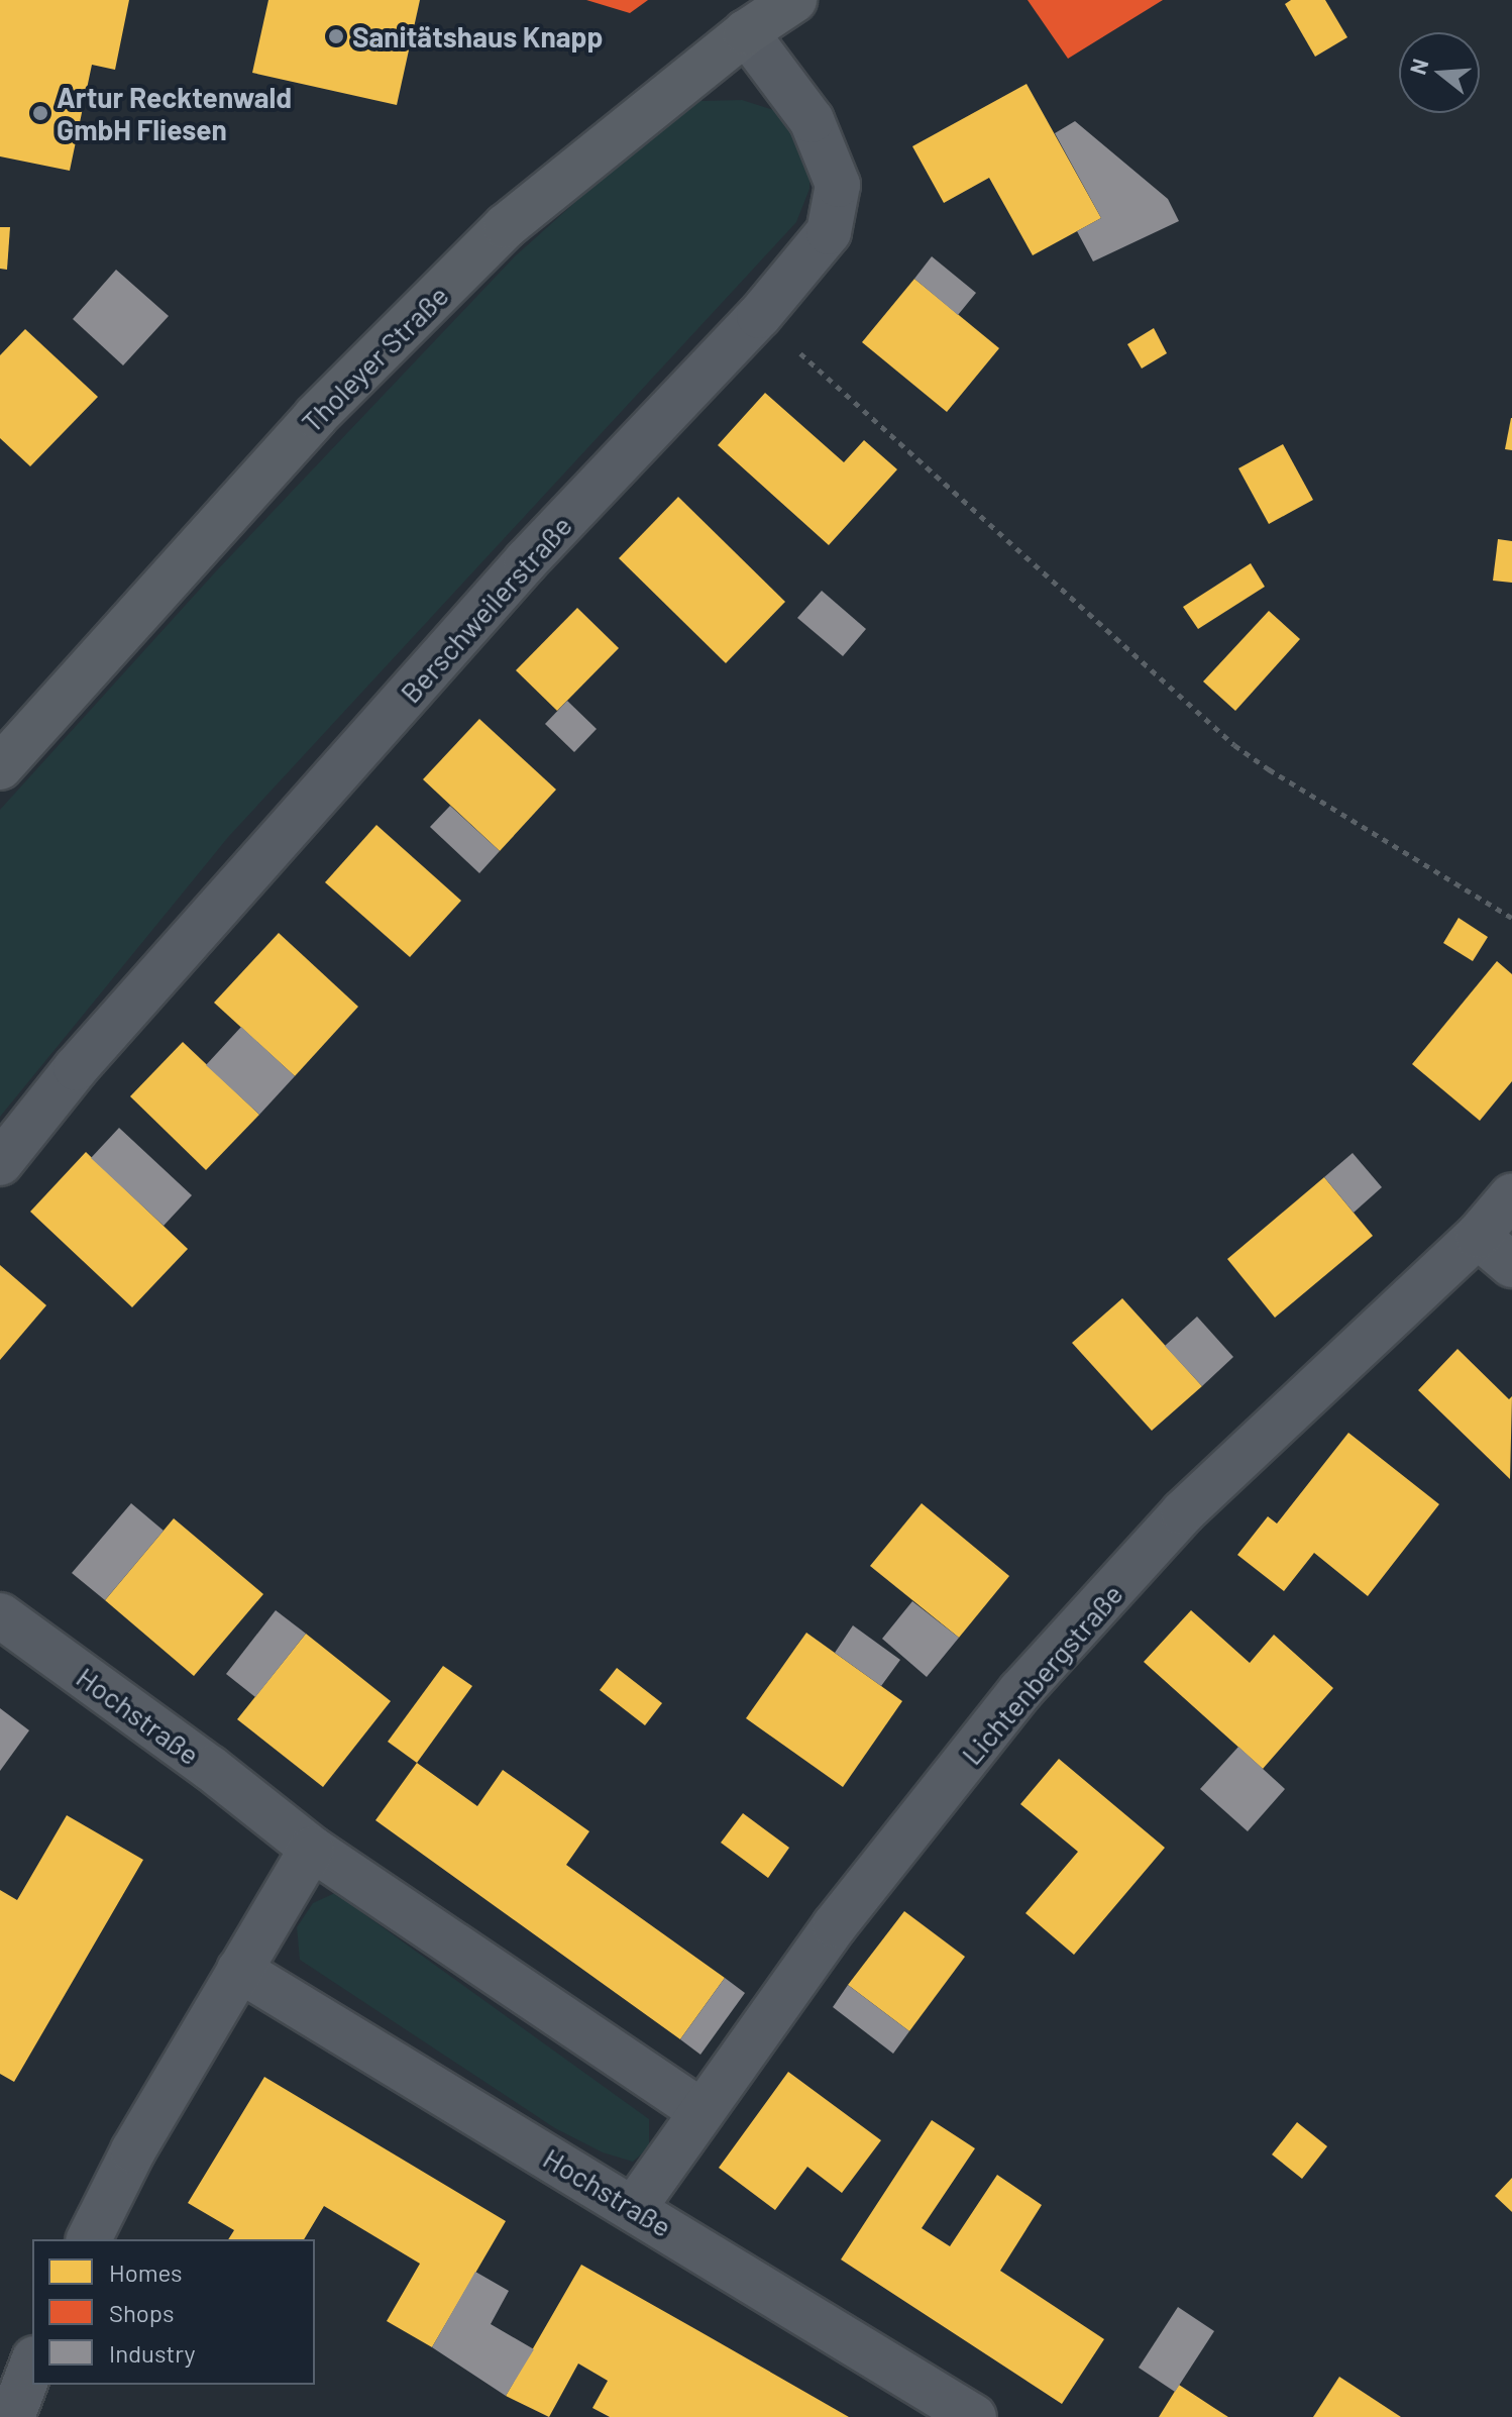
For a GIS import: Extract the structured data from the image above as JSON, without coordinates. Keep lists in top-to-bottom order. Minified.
{"streets":{"main road":["Tholeyer Straße"],"street":["Berschweilerstraße","Lichtenbergstraße","Hochstraße"]},"crossings":[["Tholeyer Straße","Berschweilerstraße"],["Lichtenbergstraße","Hochstraße"]],"places":["Sanitätshaus Knapp","Artur Recktenwald GmbH Fliesen"],"legend":["Homes","Shops","Industry"],"north":"left"}
